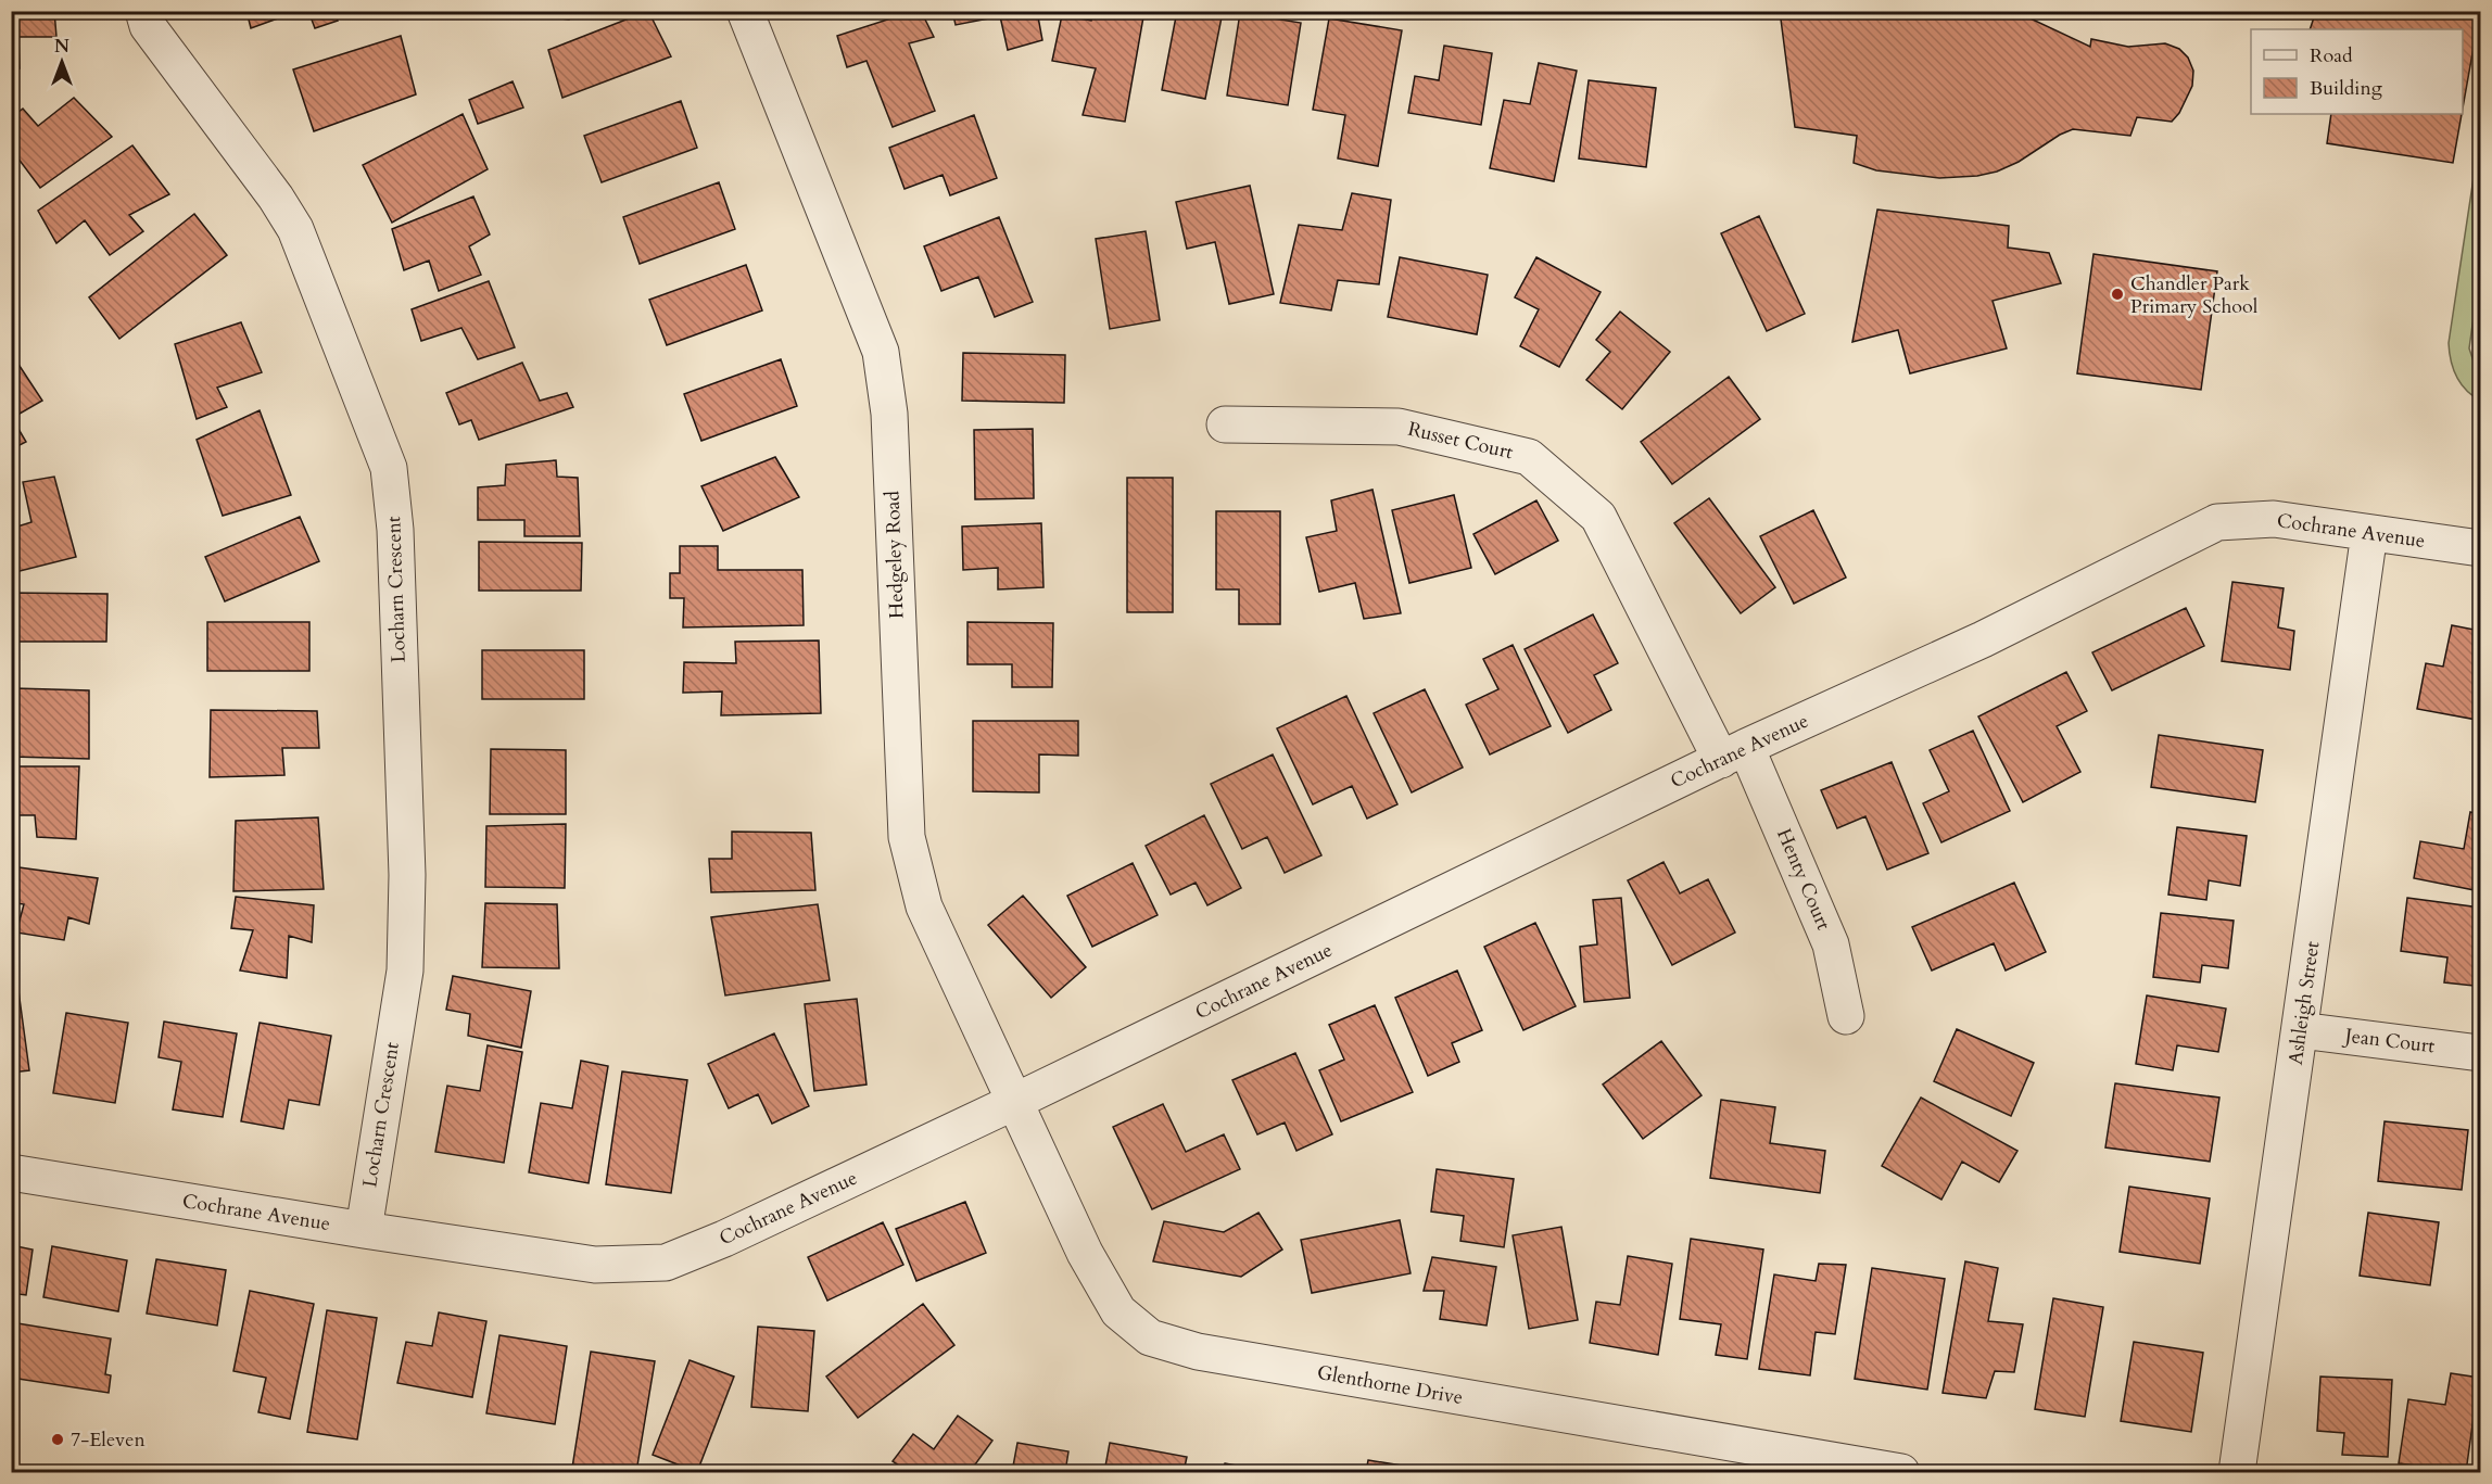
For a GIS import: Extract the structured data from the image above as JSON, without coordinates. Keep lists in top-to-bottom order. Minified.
{"streets":{"street":["Russet Court","Cochrane Avenue","Hedgeley Road","Locharn Crescent","Henty Court","Ashleigh Street","Jean Court","Glenthorne Drive"]},"crossings":[["Russet Court","Cochrane Avenue"],["Russet Court","Henty Court"],["Cochrane Avenue","Hedgeley Road"],["Cochrane Avenue","Locharn Crescent"],["Cochrane Avenue","Henty Court"],["Cochrane Avenue","Ashleigh Street"],["Cochrane Avenue","Glenthorne Drive"],["Hedgeley Road","Glenthorne Drive"],["Ashleigh Street","Jean Court"]],"places":["Chandler Park Primary School","7-Eleven"],"legend":["Road","Building"],"north":"top"}
